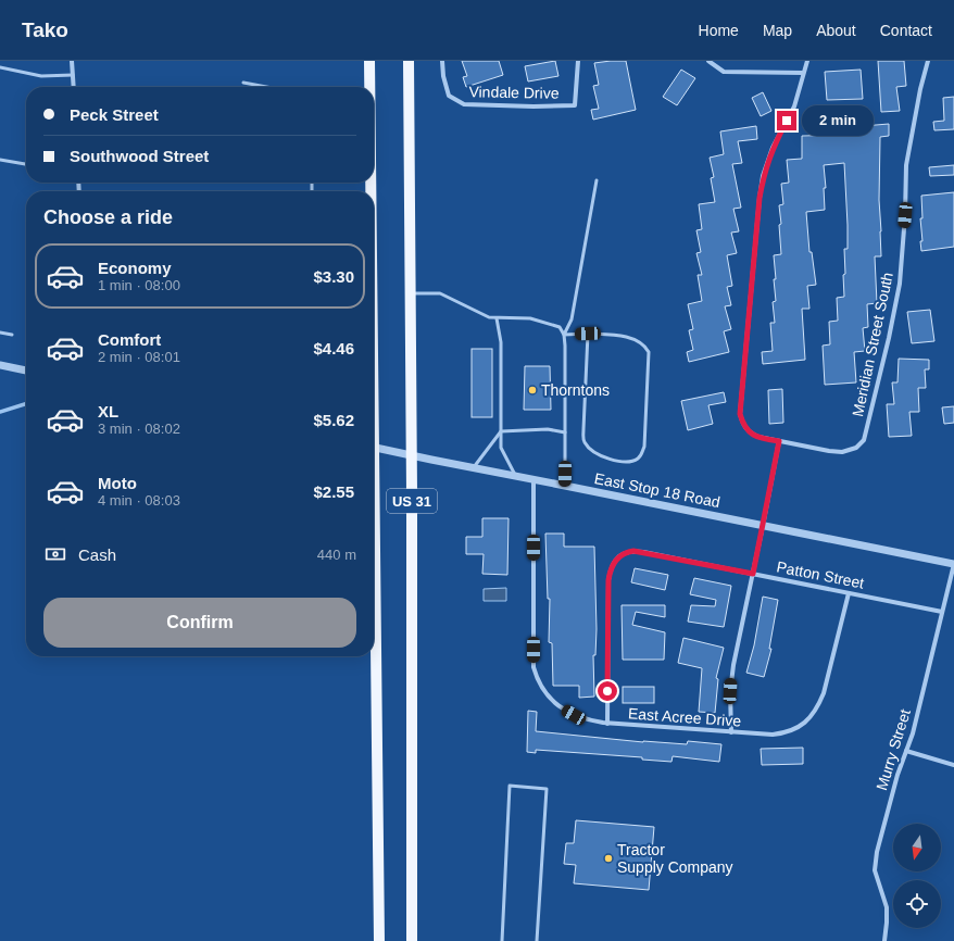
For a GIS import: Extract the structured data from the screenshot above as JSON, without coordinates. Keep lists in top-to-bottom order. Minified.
{"streets":{"main road":["US 31"],"street":["Vindale Drive","Meridian Street South","East Stop 18 Road","Patton Street","East Acree Drive","Murry Street"]},"crossings":[["East Stop 18 Road","US 31"],["East Stop 18 Road","East Acree Drive"],["East Stop 18 Road","Murry Street"],["Patton Street","East Acree Drive"],["Patton Street","Murry Street"]],"places":["Thorntons","Tractor Supply Company"],"north":"bottom","page":{"header":"Tako","nav":["Home","Map","About","Contact"],"banner":["Peck Street","Southwood Street"],"bubble":"2 min","heading":"Choose a ride","list":[{"name":"Economy","note":"1 min · 08:00","value":"$3.30"},{"name":"Comfort","note":"2 min · 08:01","value":"$4.46"},{"name":"XL","note":"3 min · 08:02","value":"$5.62"},{"name":"Moto","note":"4 min · 08:03","value":"$2.55"}],"pay":["Cash","440 m"],"buttons":"Confirm"}}
